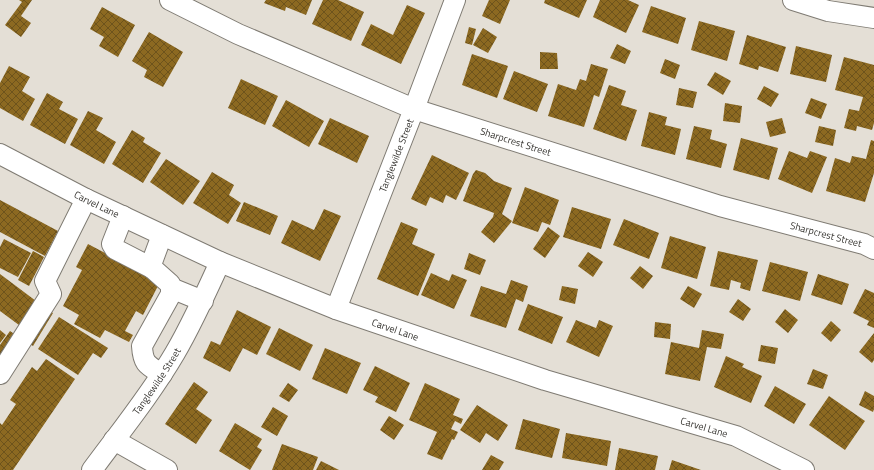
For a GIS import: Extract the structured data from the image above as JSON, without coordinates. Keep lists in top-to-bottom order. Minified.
{"streets":{"street":["Sharpcrest Street","Tanglewilde Street","Carvel Lane"]},"crossings":[["Sharpcrest Street","Tanglewilde Street"],["Tanglewilde Street","Carvel Lane"]]}
